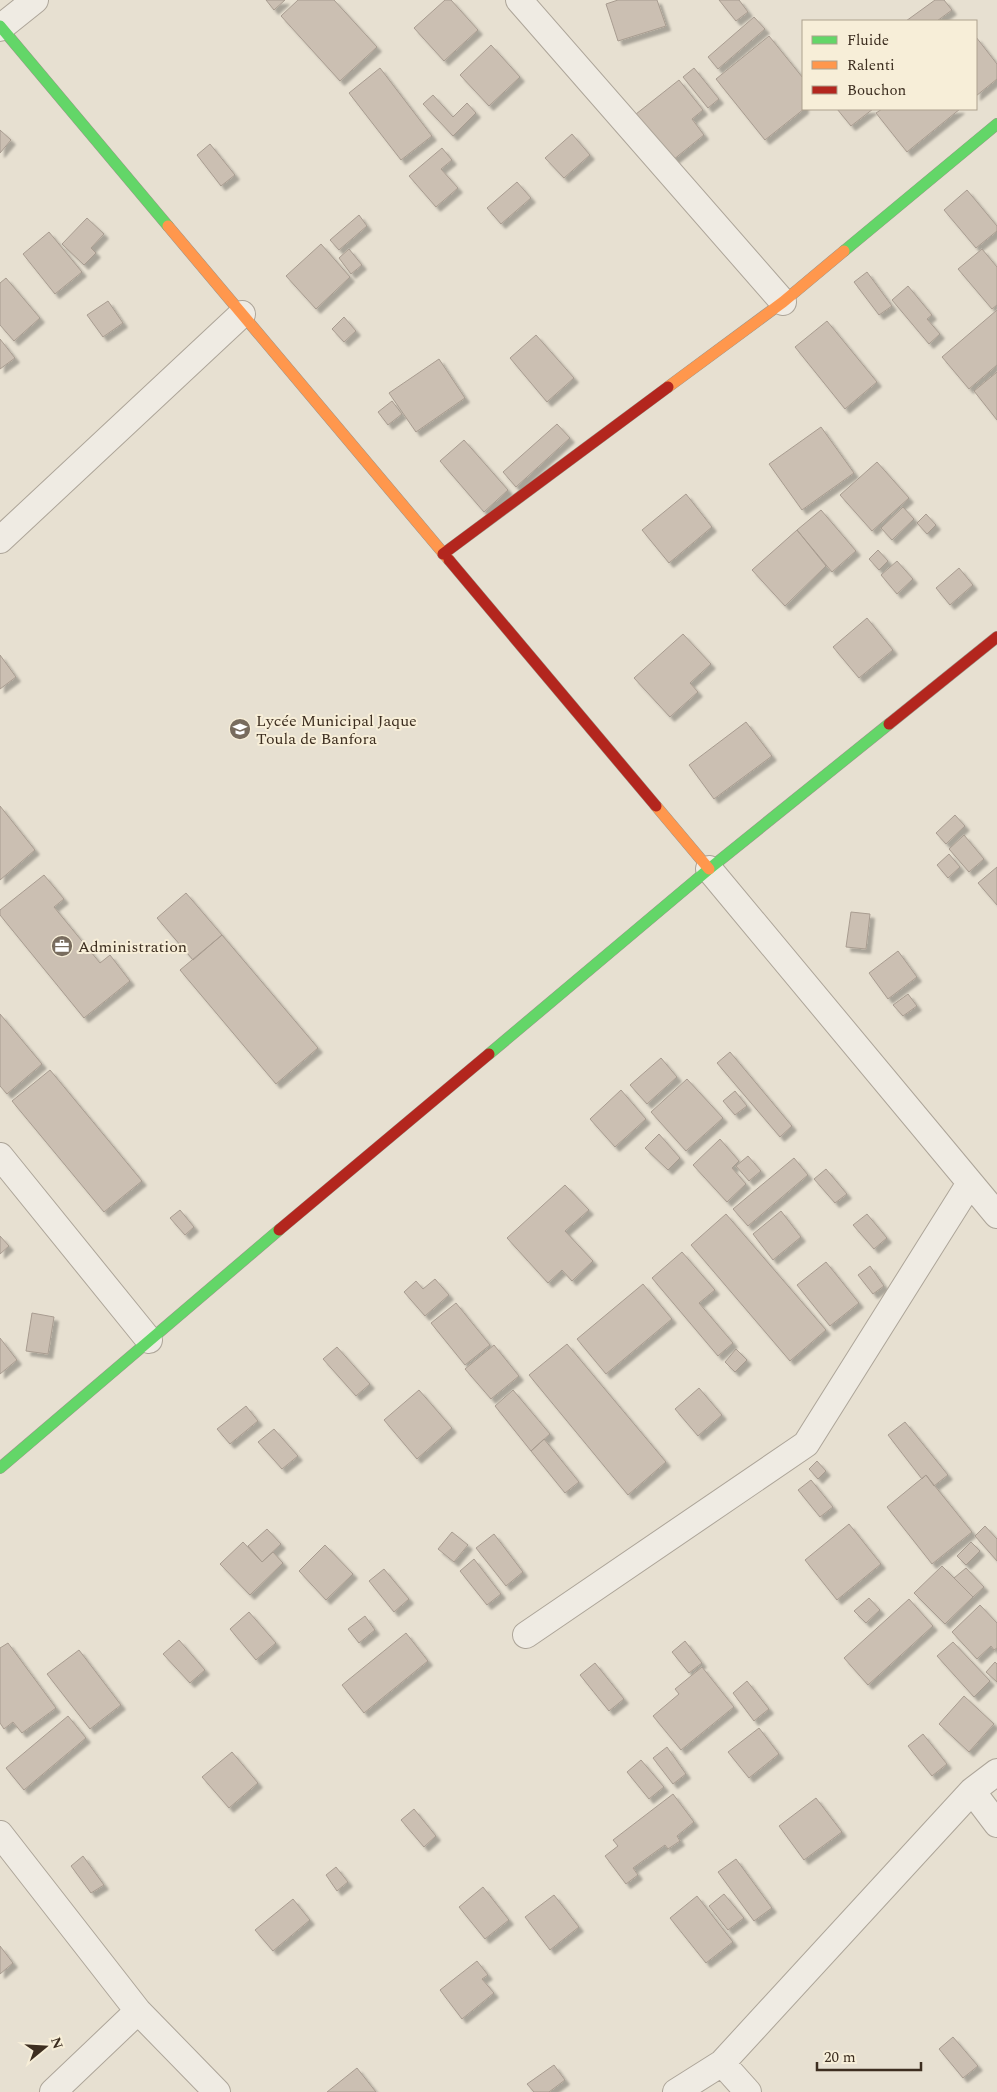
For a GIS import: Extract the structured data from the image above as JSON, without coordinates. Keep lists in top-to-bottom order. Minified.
{"places":{"school or university":["Lycée Municipal Jaque Toula de Banfora"],"office":["Administration"]},"legend":["Fluide","Ralenti","Bouchon"],"scale_bar":"20 m","north":"right"}
